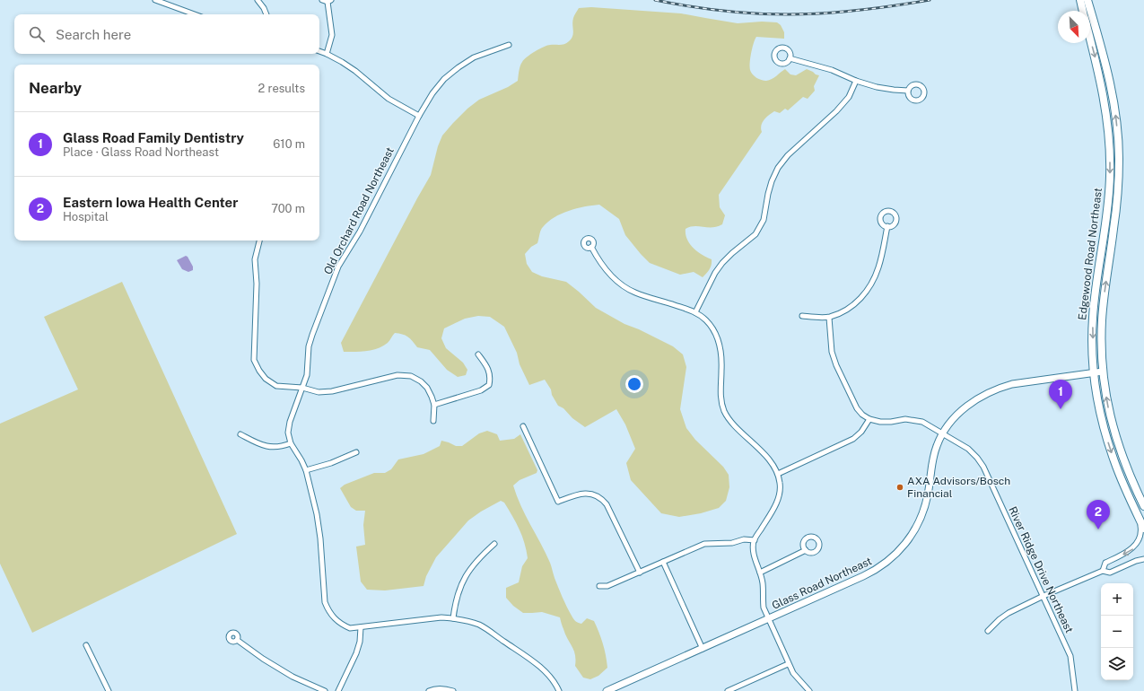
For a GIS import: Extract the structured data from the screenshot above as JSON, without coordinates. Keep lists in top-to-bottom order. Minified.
{"streets":{"main road":["Edgewood Road Northeast"],"street":["Old Orchard Road Northeast","River Ridge Drive Northeast","Glass Road Northeast"]},"crossings":[["Edgewood Road Northeast","Glass Road Northeast"],["River Ridge Drive Northeast","Glass Road Northeast"]],"places":["AXA Advisors/Bosch Financial"],"north":"bottom right","page":{"search":"Search here","heading":["Nearby","2 results"],"list":[{"mark":"1","name":"Glass Road Family Dentistry","note":"Place · Glass Road Northeast","value":"610 m"},{"mark":"2","name":"Eastern Iowa Health Center","note":"Hospital","value":"700 m"}],"pins":["1","2"],"map_buttons":["+","−"]}}
